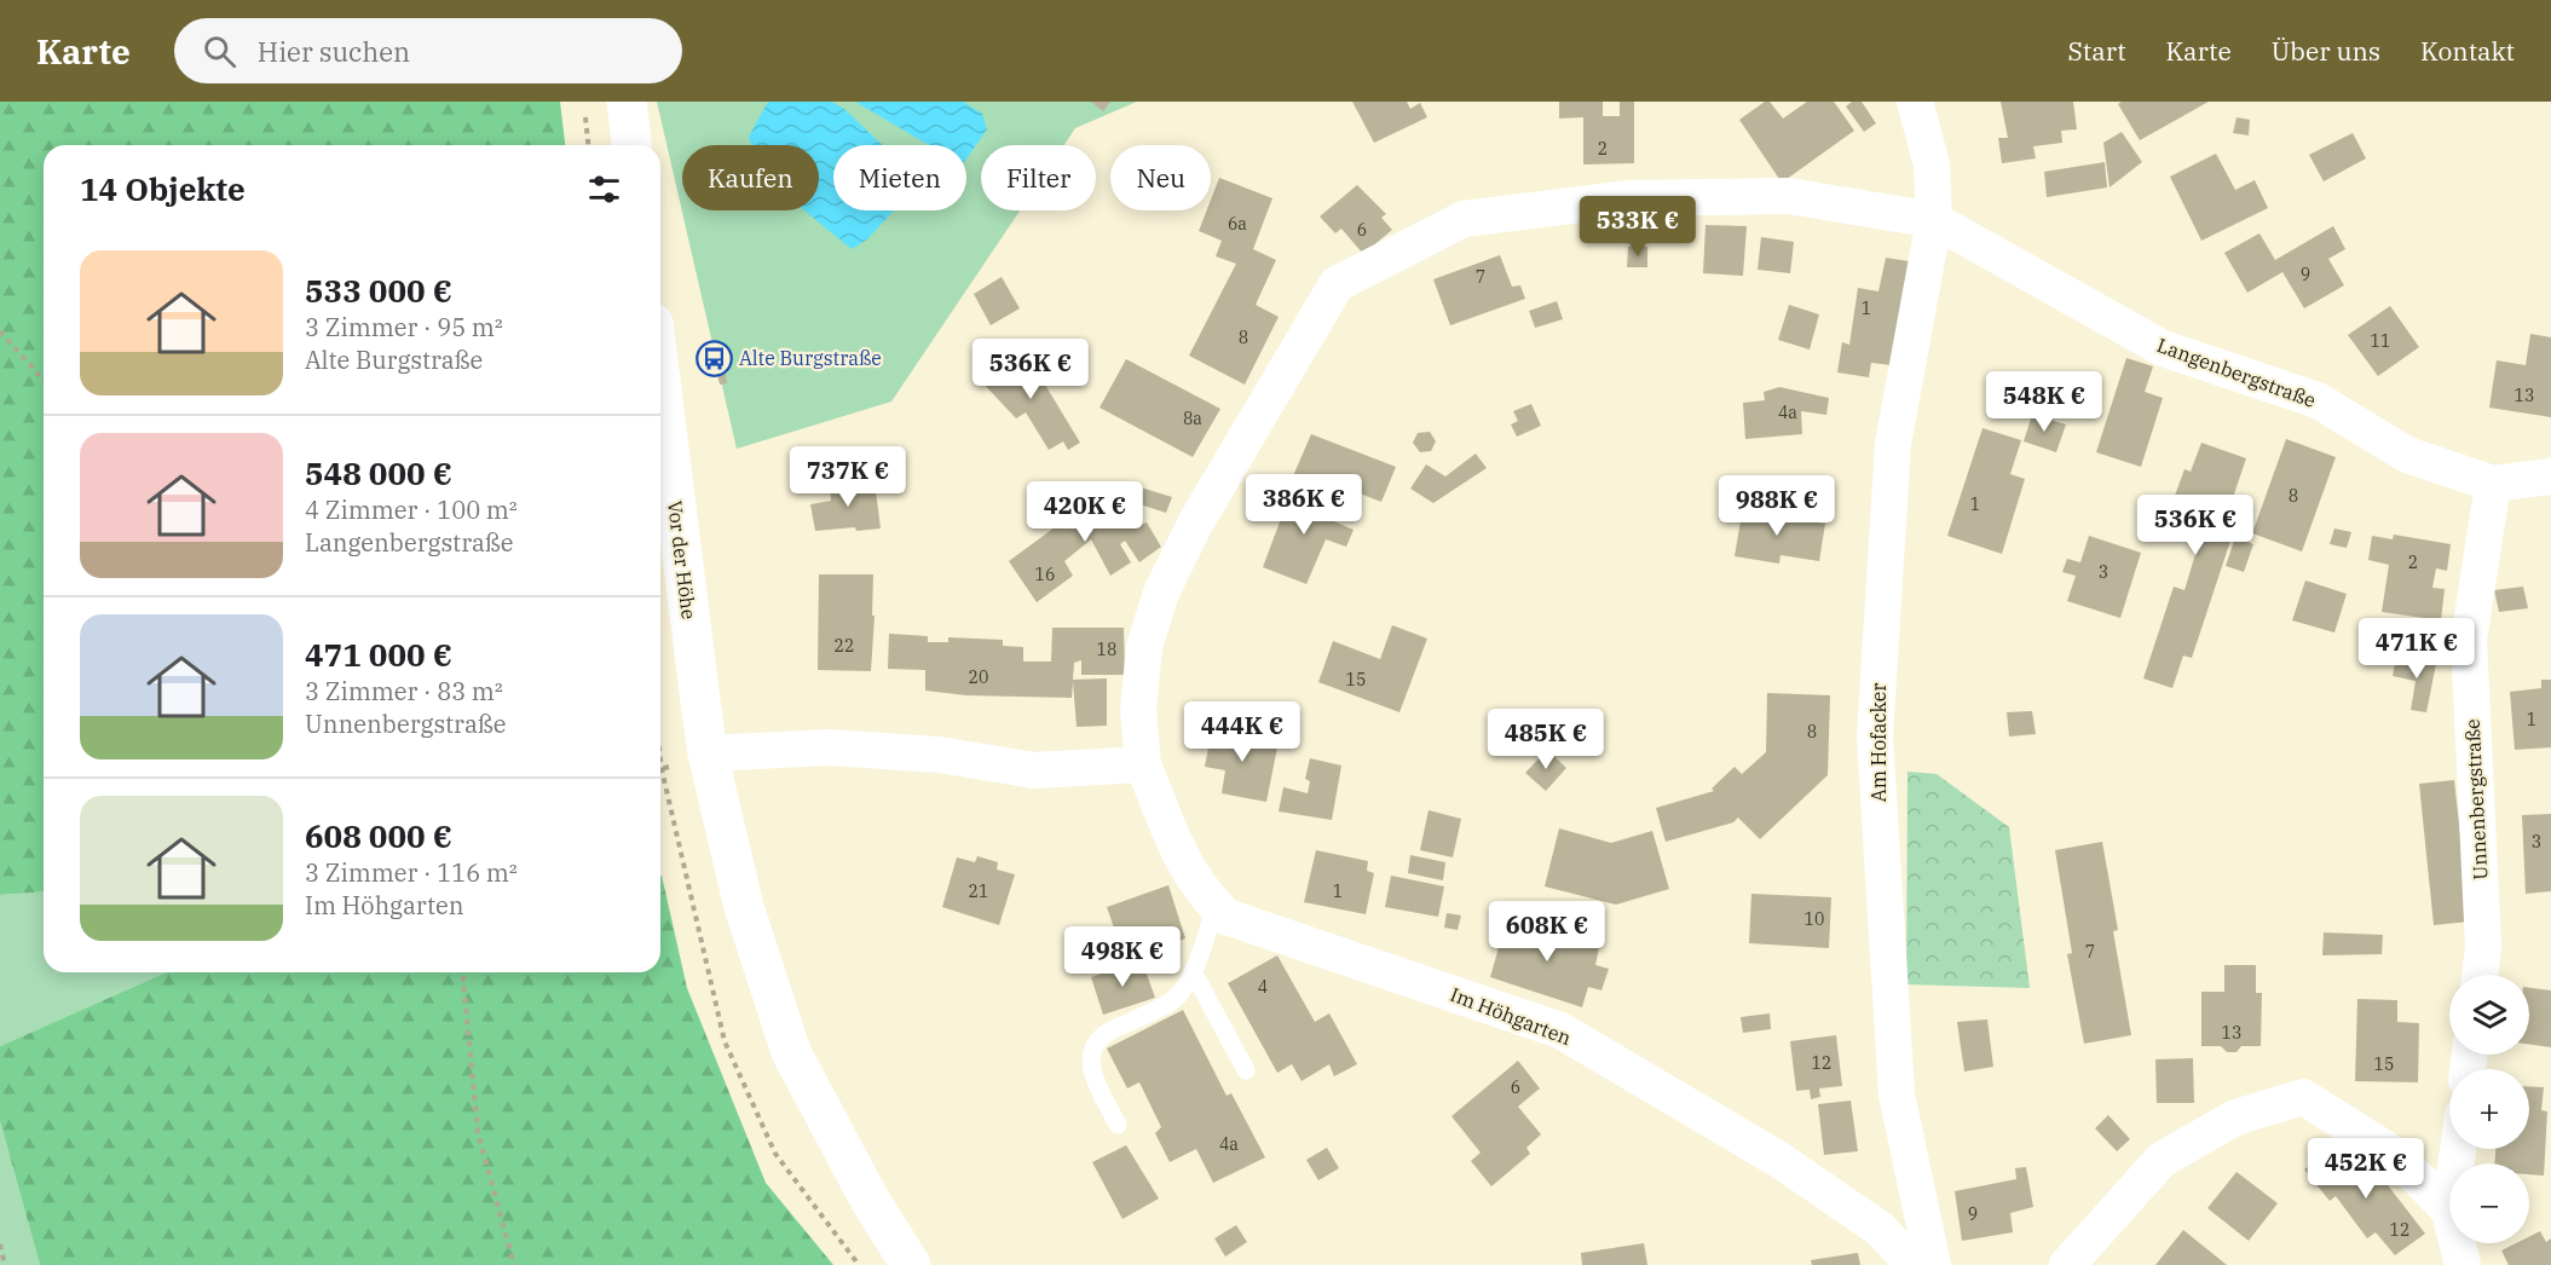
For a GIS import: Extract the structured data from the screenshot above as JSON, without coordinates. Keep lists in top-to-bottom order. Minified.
{"streets":{"main road":["Vor der Höhe"],"street":["Langenbergstraße","Am Hofacker","Unnenbergstraße","Im Höhgarten"]},"crossings":[["Langenbergstraße","Am Hofacker"],["Langenbergstraße","Unnenbergstraße"]],"places":{"bus stop":["Alte Burgstraße"]},"house_numbers":["2","6a","6","9","7","1","8","11","13","4a","8a","8","1","2","3","16","22","18","20","15","1","8","3","21","1","10","7","4","13","12","15","6","4a","9","12"],"page":{"header":"Karte","search":"Hier suchen","nav":["Start","Karte","Über uns","Kontakt"],"chip":["Kaufen","Mieten","Filter","Neu"],"heading":"14 Objekte","price":["533K €","536K €","548K €","737K €","386K €","988K €","420K €","536K €","471K €","444K €","485K €","608K €","498K €","452K €"],"list":[{"name":"533 000 €","note":"3 Zimmer · 95 m² · Alte Burgstraße"},{"name":"548 000 €","note":"4 Zimmer · 100 m² · Langenbergstraße"},{"name":"471 000 €","note":"3 Zimmer · 83 m² · Unnenbergstraße"},{"name":"608 000 €","note":"3 Zimmer · 116 m² · Im Höhgarten"}],"map_buttons":["+","−"]}}
